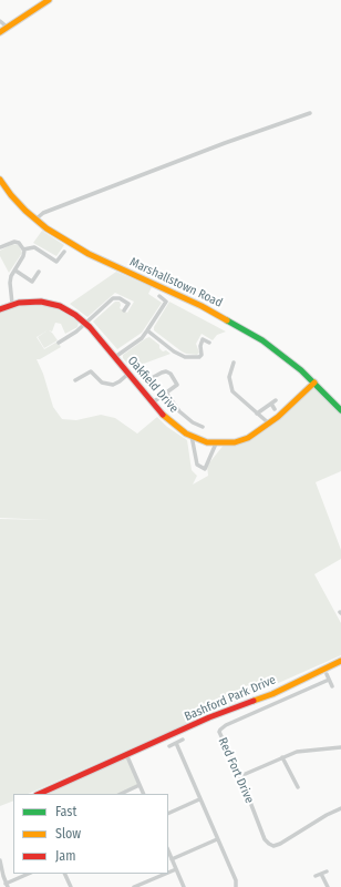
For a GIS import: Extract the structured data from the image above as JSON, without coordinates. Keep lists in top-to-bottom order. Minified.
{"streets":{"street":["Marshallstown Road","Oakfield Drive","Bashford Park Drive","Red Fort Drive"]},"crossings":[["Marshallstown Road","Oakfield Drive"]],"legend":["Fast","Slow","Jam"]}
